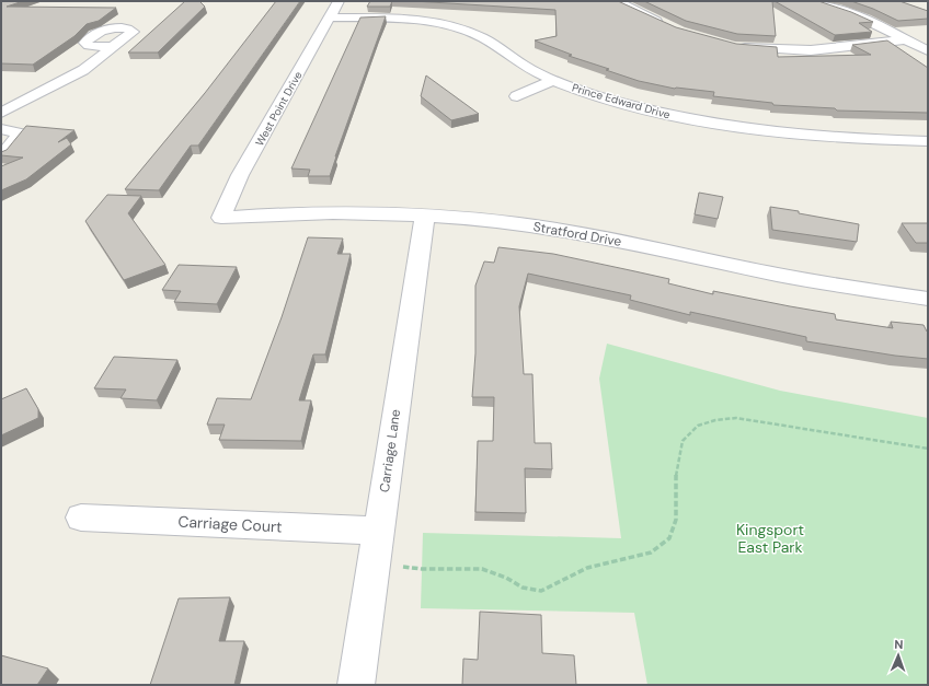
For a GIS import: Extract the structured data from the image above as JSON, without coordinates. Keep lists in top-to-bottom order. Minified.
{"streets":{"street":["Prince Edward Drive","West Point Drive","Stratford Drive","Carriage Lane","Carriage Court"]},"crossings":[["Prince Edward Drive","West Point Drive"],["West Point Drive","Stratford Drive"],["Stratford Drive","Carriage Lane"],["Carriage Lane","Carriage Court"]],"parks":["Kingsport East Park"],"north":"top"}
